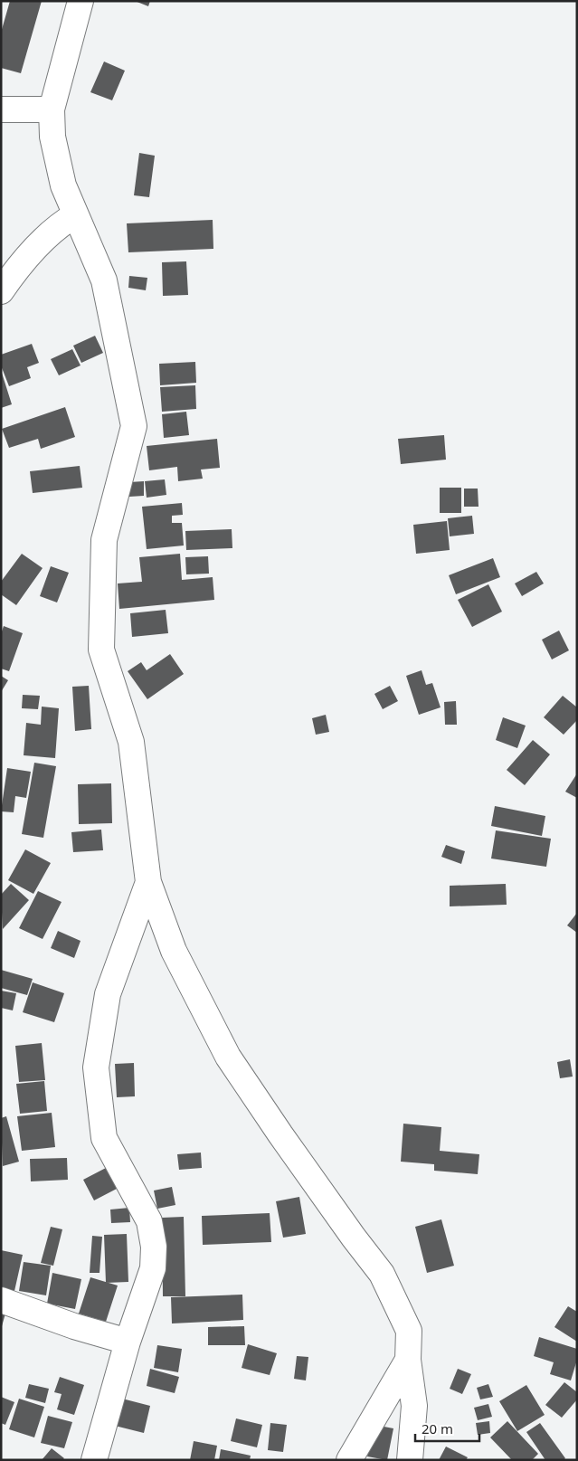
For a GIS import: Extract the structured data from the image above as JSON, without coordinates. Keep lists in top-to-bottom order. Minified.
{"scale_bar":"20 m"}
